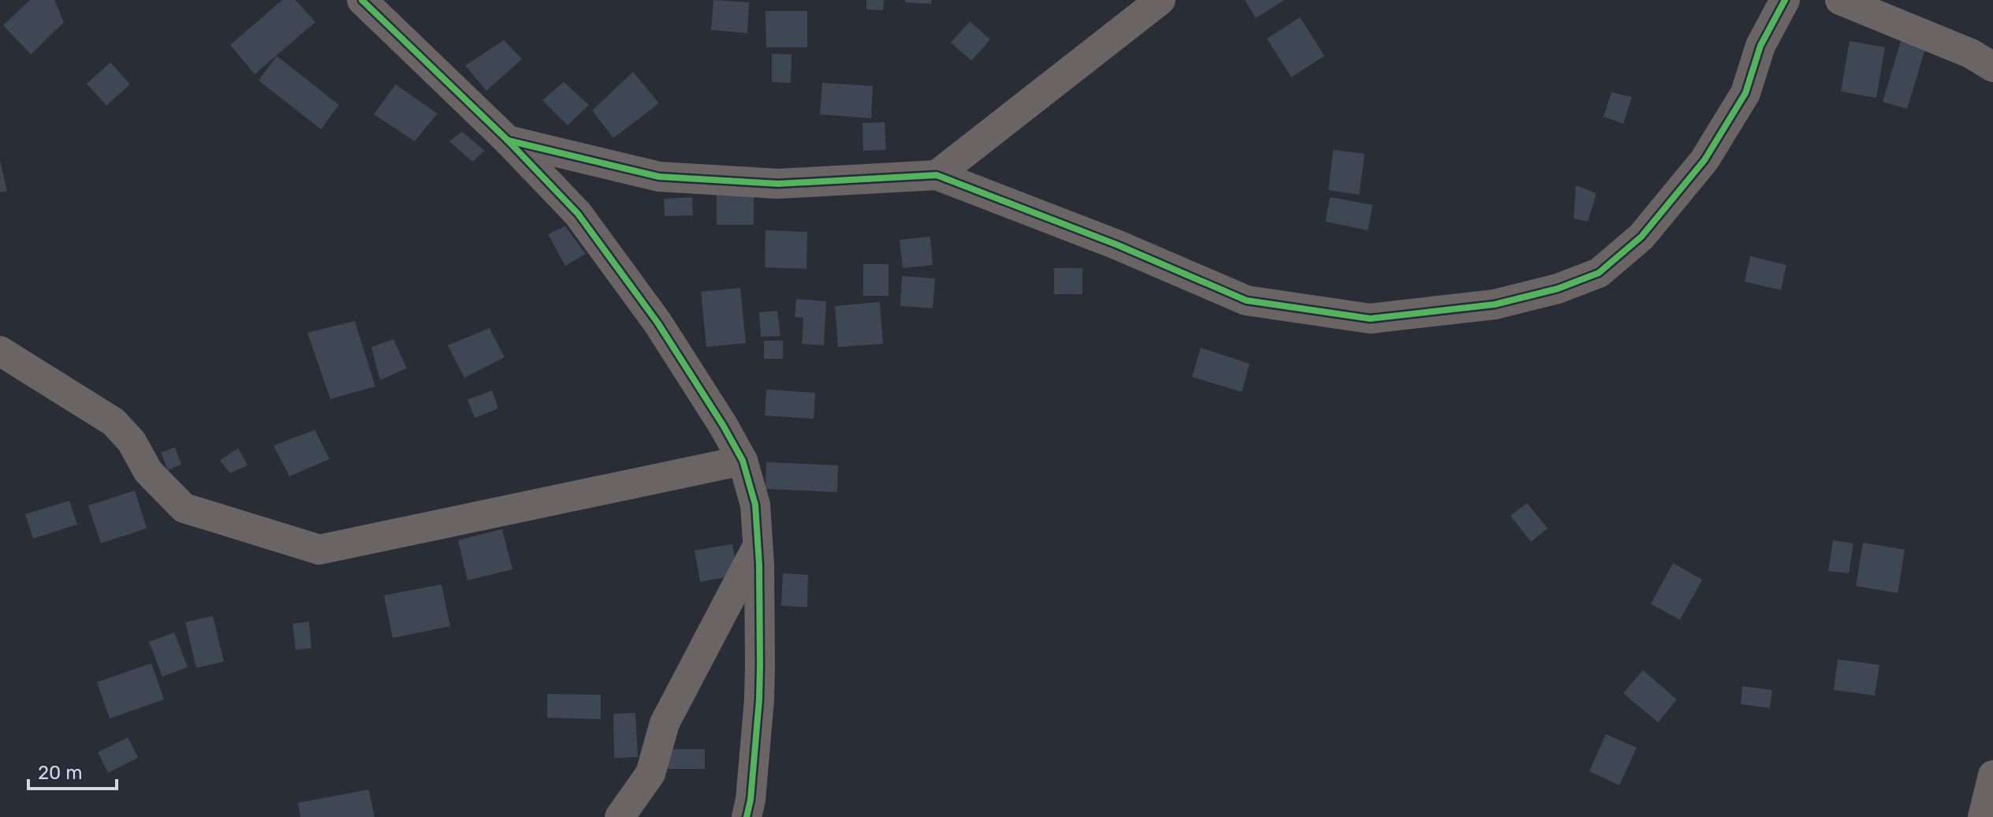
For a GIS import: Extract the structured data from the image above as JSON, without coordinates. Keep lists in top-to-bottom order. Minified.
{"scale_bar":"20 m"}
